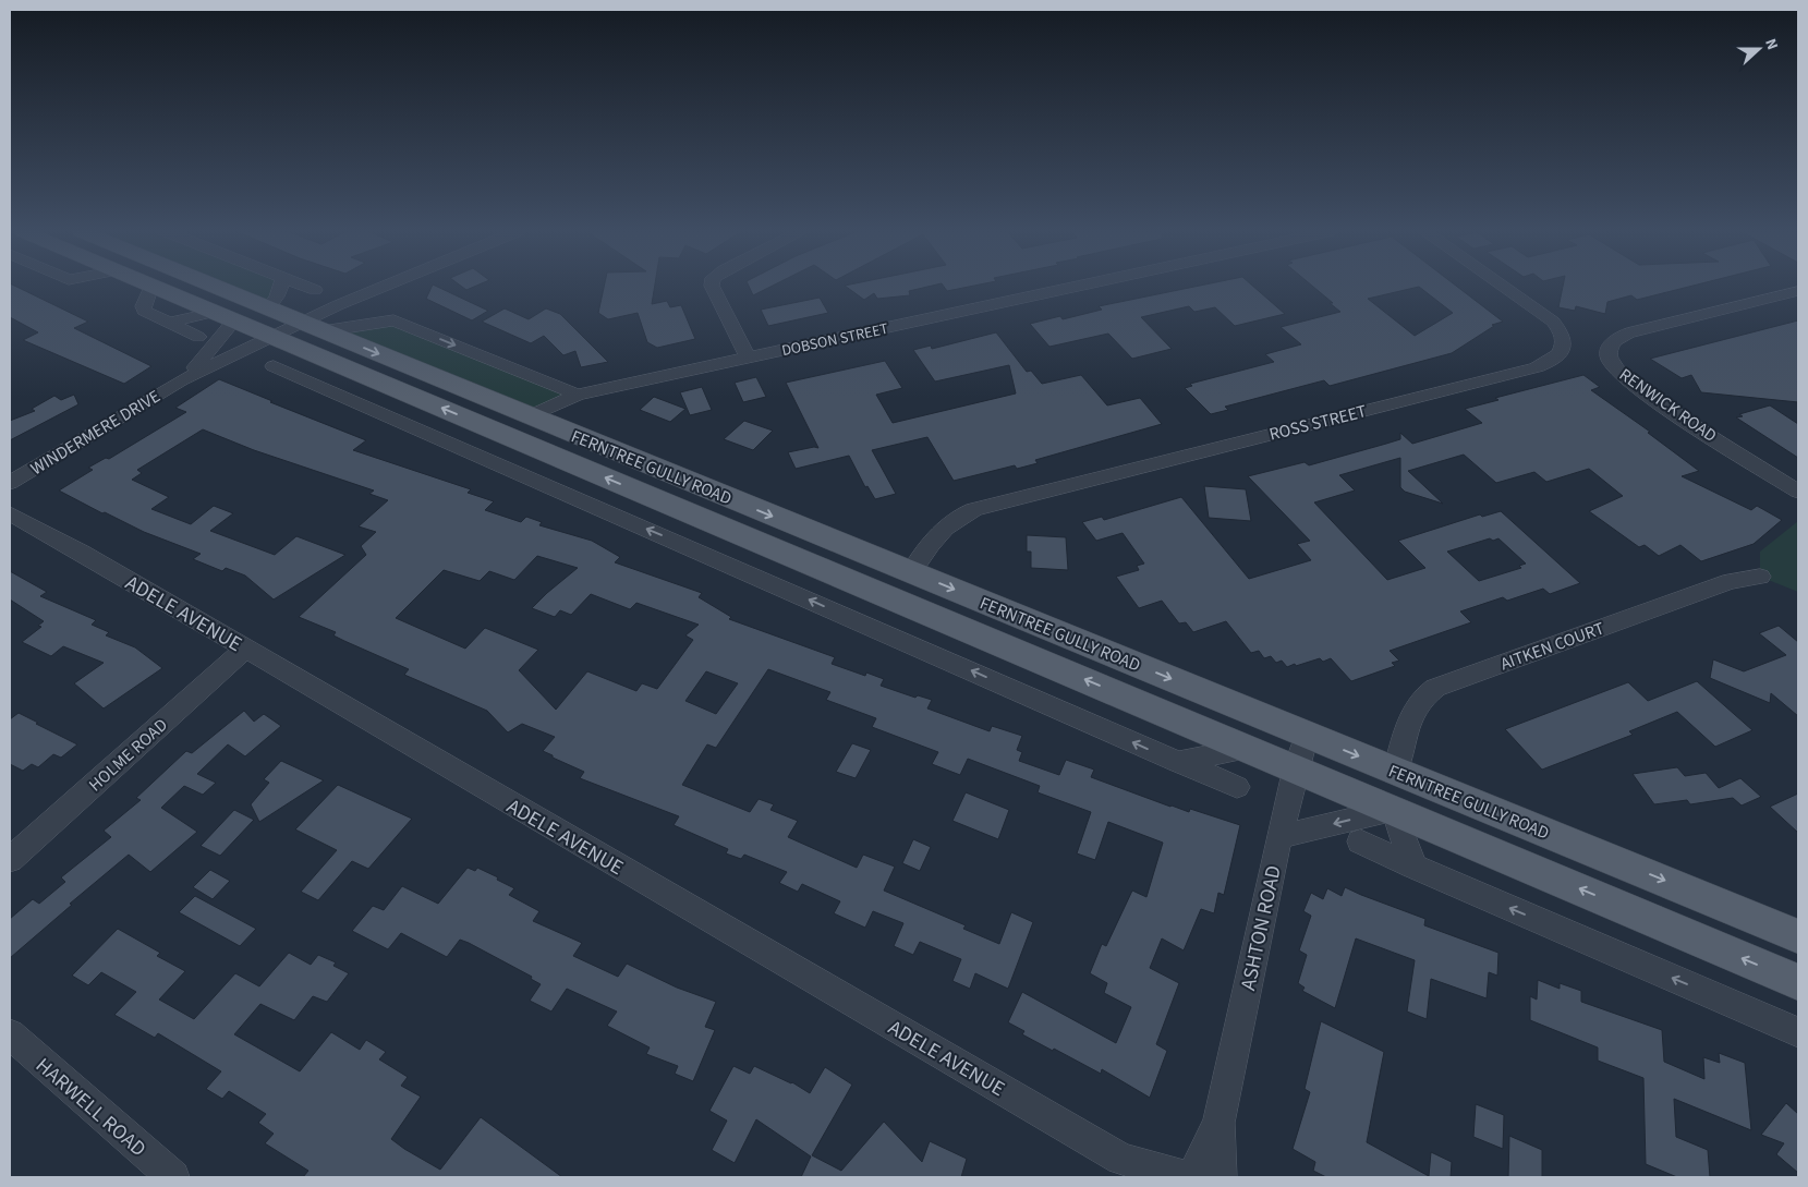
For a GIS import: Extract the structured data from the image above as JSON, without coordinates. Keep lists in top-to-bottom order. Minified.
{"streets":{"main road":["FERNTREE GULLY ROAD"],"street":["DOBSON STREET","RENWICK ROAD","ROSS STREET","WINDERMERE DRIVE","ADELE AVENUE","AITKEN COURT","HOLME ROAD","ASHTON ROAD","HARWELL ROAD"]},"crossings":[["DOBSON STREET","FERNTREE GULLY ROAD"],["ROSS STREET","FERNTREE GULLY ROAD"],["WINDERMERE DRIVE","FERNTREE GULLY ROAD"],["FERNTREE GULLY ROAD","AITKEN COURT"],["FERNTREE GULLY ROAD","ASHTON ROAD"],["ADELE AVENUE","HOLME ROAD"]],"north":"right"}
